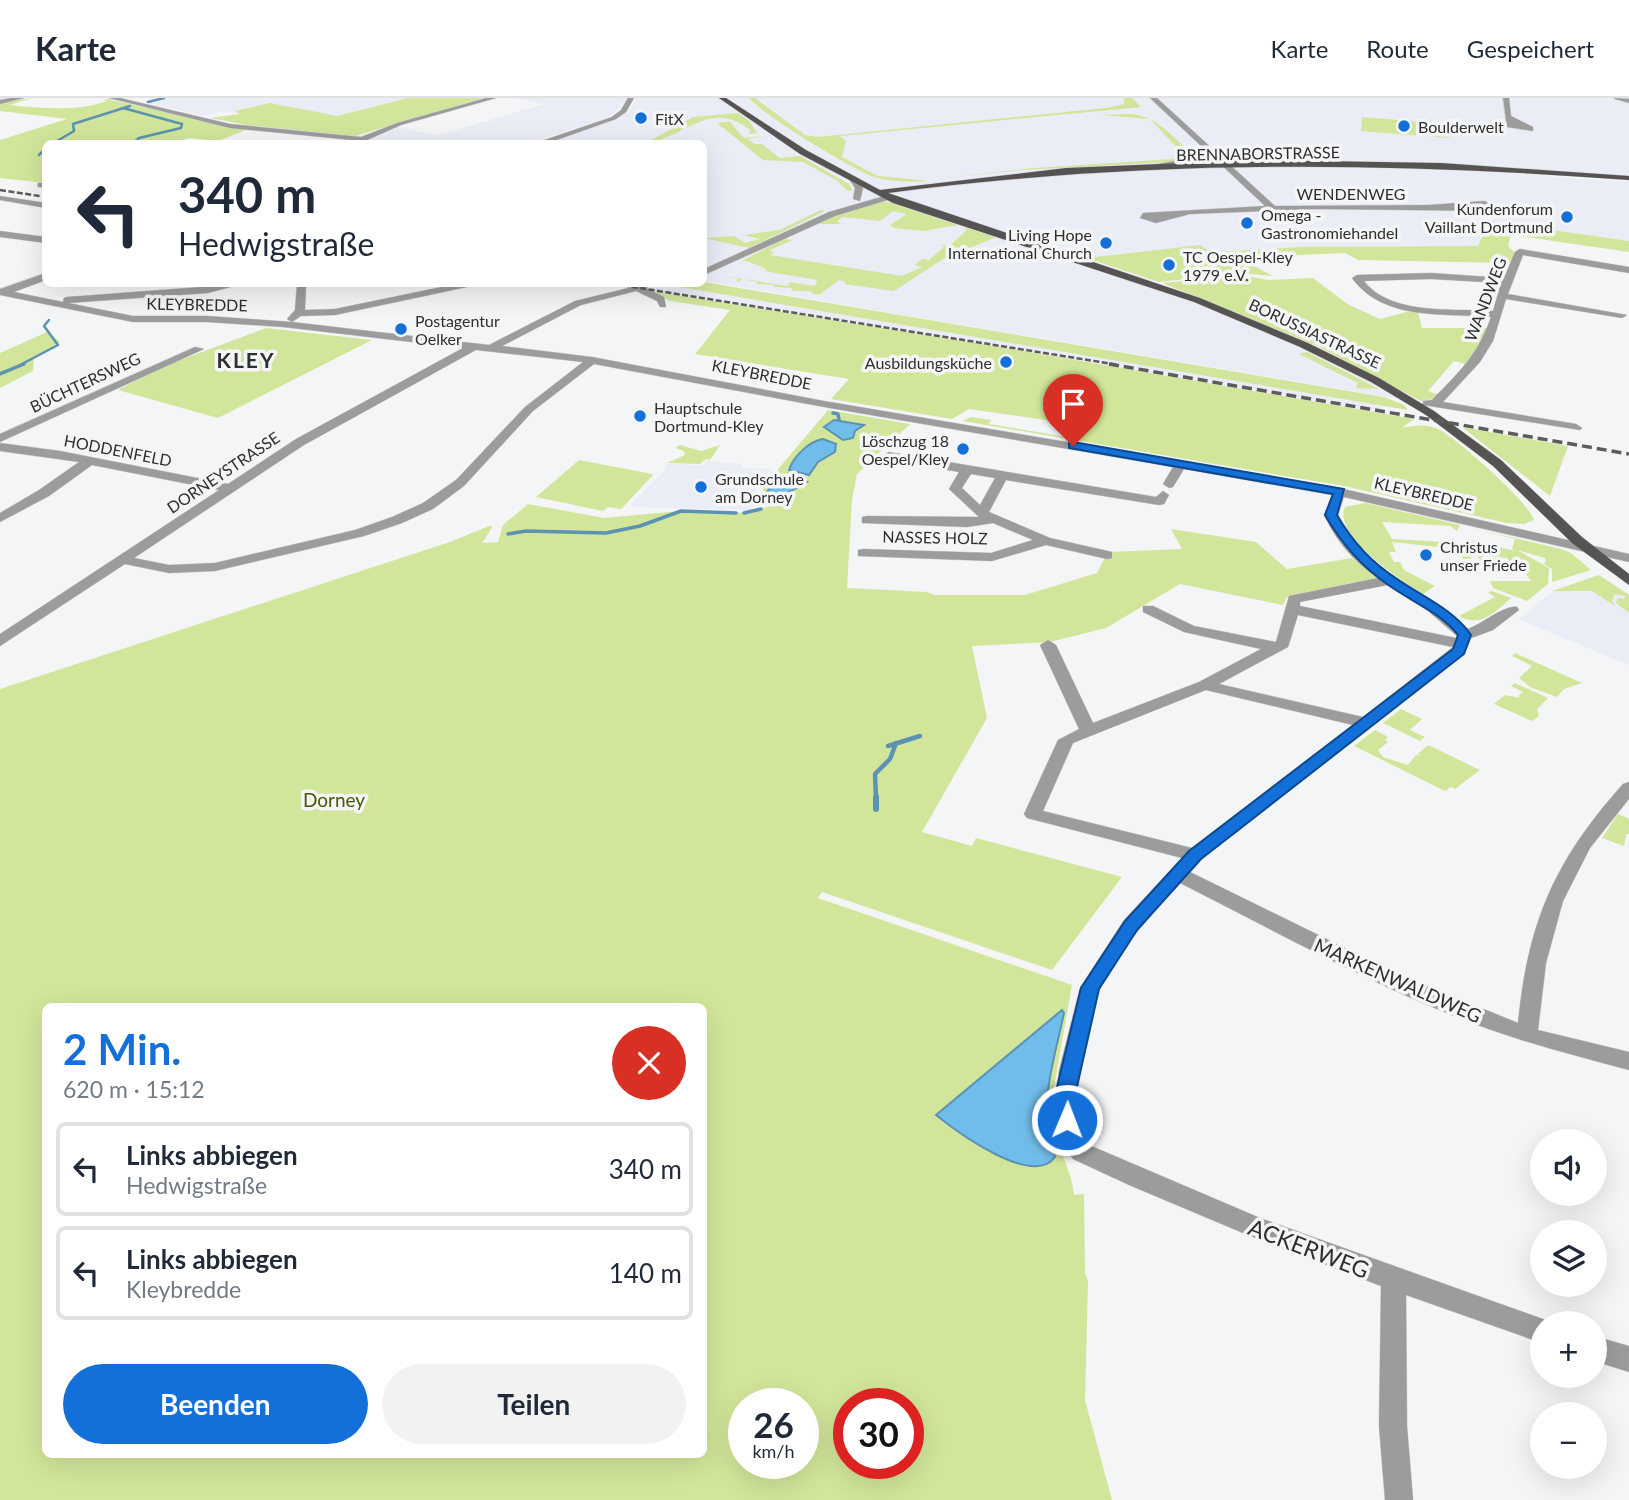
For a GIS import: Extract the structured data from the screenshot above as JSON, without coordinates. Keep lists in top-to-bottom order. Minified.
{"streets":{"main road":["BRENNABORSTRASSE","BORUSSIASTRASSE"],"street":["WENDENWEG","WANDWEG","KLEYBREDDE","BÜCHTERSWEG","HODDENFELD","DORNEYSTRASSE","NASSES HOLZ","MARKENWALDWEG","ACKERWEG"]},"crossings":[["BRENNABORSTRASSE","WENDENWEG"],["BRENNABORSTRASSE","BORUSSIASTRASSE"],["KLEYBREDDE","BORUSSIASTRASSE"],["KLEYBREDDE","DORNEYSTRASSE"],["HODDENFELD","DORNEYSTRASSE"],["MARKENWALDWEG","ACKERWEG"]],"districts":["KLEY"],"parks":["Dorney"],"places":["FitX","Boulderwelt","Kundenforum Vaillant Dortmund","Omega - Gastronomiehandel","Living Hope International Church","TC Oespel-Kley 1979 e.V.","Postagentur Oelker","Ausbildungsküche","Hauptschule Dortmund-Kley","Löschzug 18 Oespel/Kley","Grundschule am Dorney","Christus unser Friede"],"page":{"header":"Karte","nav":["Karte","Route","Gespeichert"],"turn":["340 m","Hedwigstraße"],"heading":["2 Min.","620 m · 15:12"],"list":[{"name":"Links abbiegen","note":"Hedwigstraße","value":"340 m"},{"name":"Links abbiegen","note":"Kleybredde","value":"140 m"}],"map_buttons":["+","−"],"buttons":["Beenden","Teilen"],"speed":"26 km/h","limit":"30"}}
